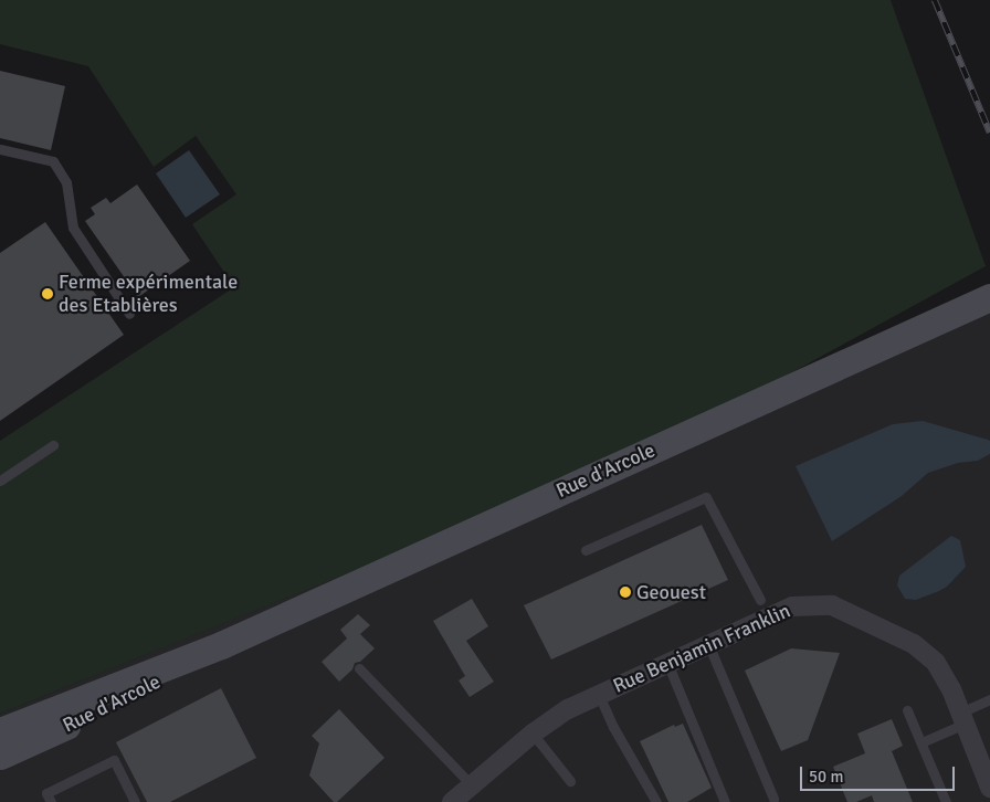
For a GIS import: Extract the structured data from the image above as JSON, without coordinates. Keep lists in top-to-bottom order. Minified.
{"streets":{"main road":["Rue d'Arcole"],"street":["Rue Benjamin Franklin"]},"places":["Ferme expérimentale des Etablières","Geouest"],"scale_bar":"50 m"}
